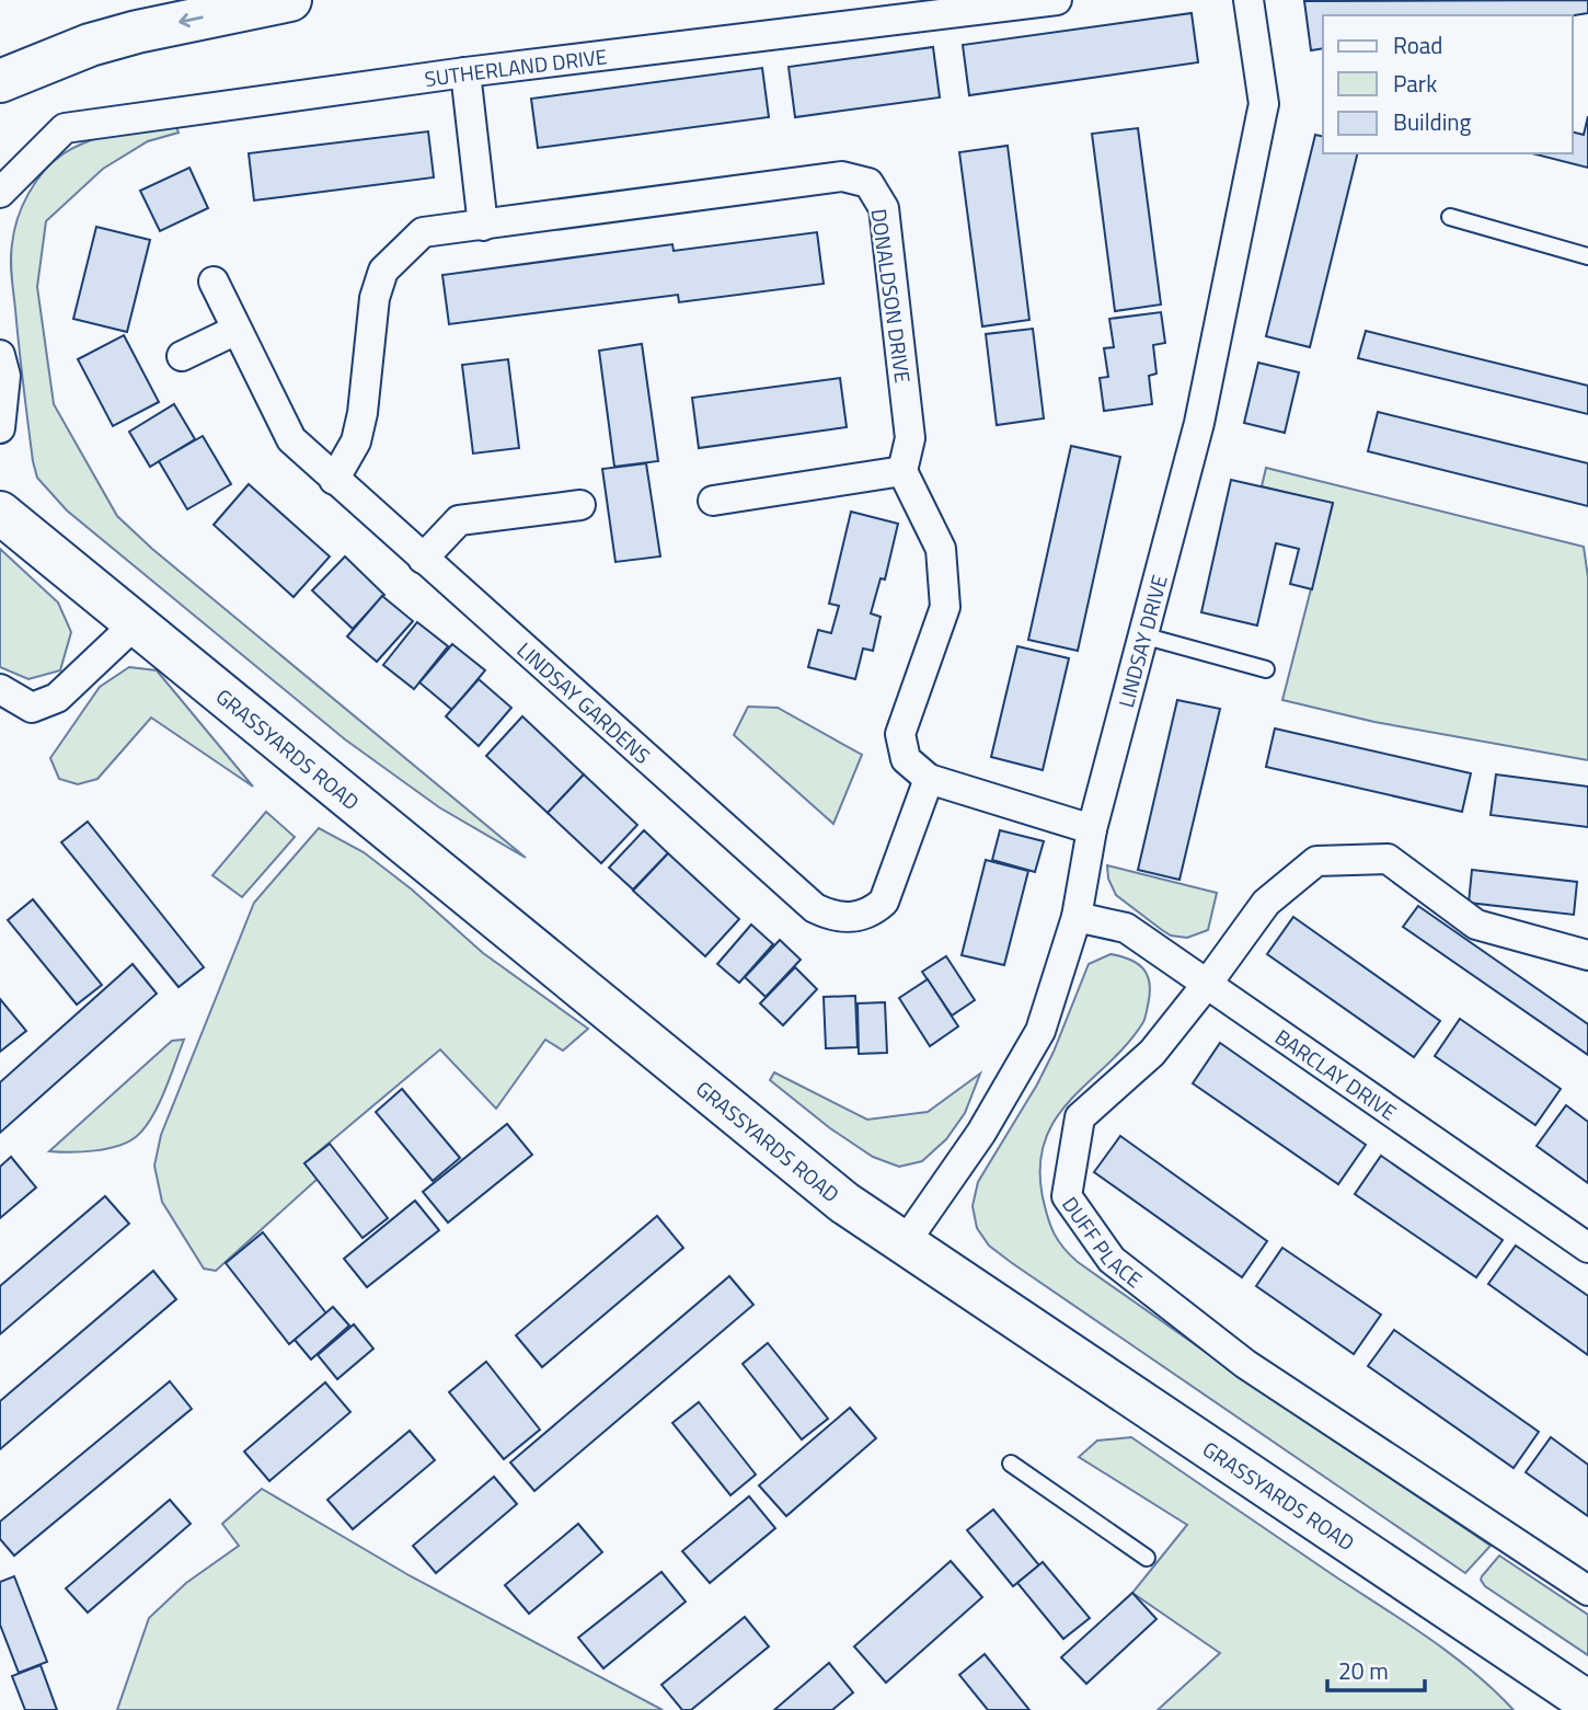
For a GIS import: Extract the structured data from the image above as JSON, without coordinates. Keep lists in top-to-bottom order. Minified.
{"streets":{"main road":["GRASSYARDS ROAD"],"street":["SUTHERLAND DRIVE","DONALDSON DRIVE","LINDSAY DRIVE","LINDSAY GARDENS","BARCLAY DRIVE","DUFF PLACE"]},"crossings":[["DONALDSON DRIVE","LINDSAY GARDENS"],["LINDSAY DRIVE","GRASSYARDS ROAD"],["LINDSAY DRIVE","BARCLAY DRIVE"],["BARCLAY DRIVE","DUFF PLACE"]],"legend":["Road","Park","Building"],"scale_bar":"20 m"}
